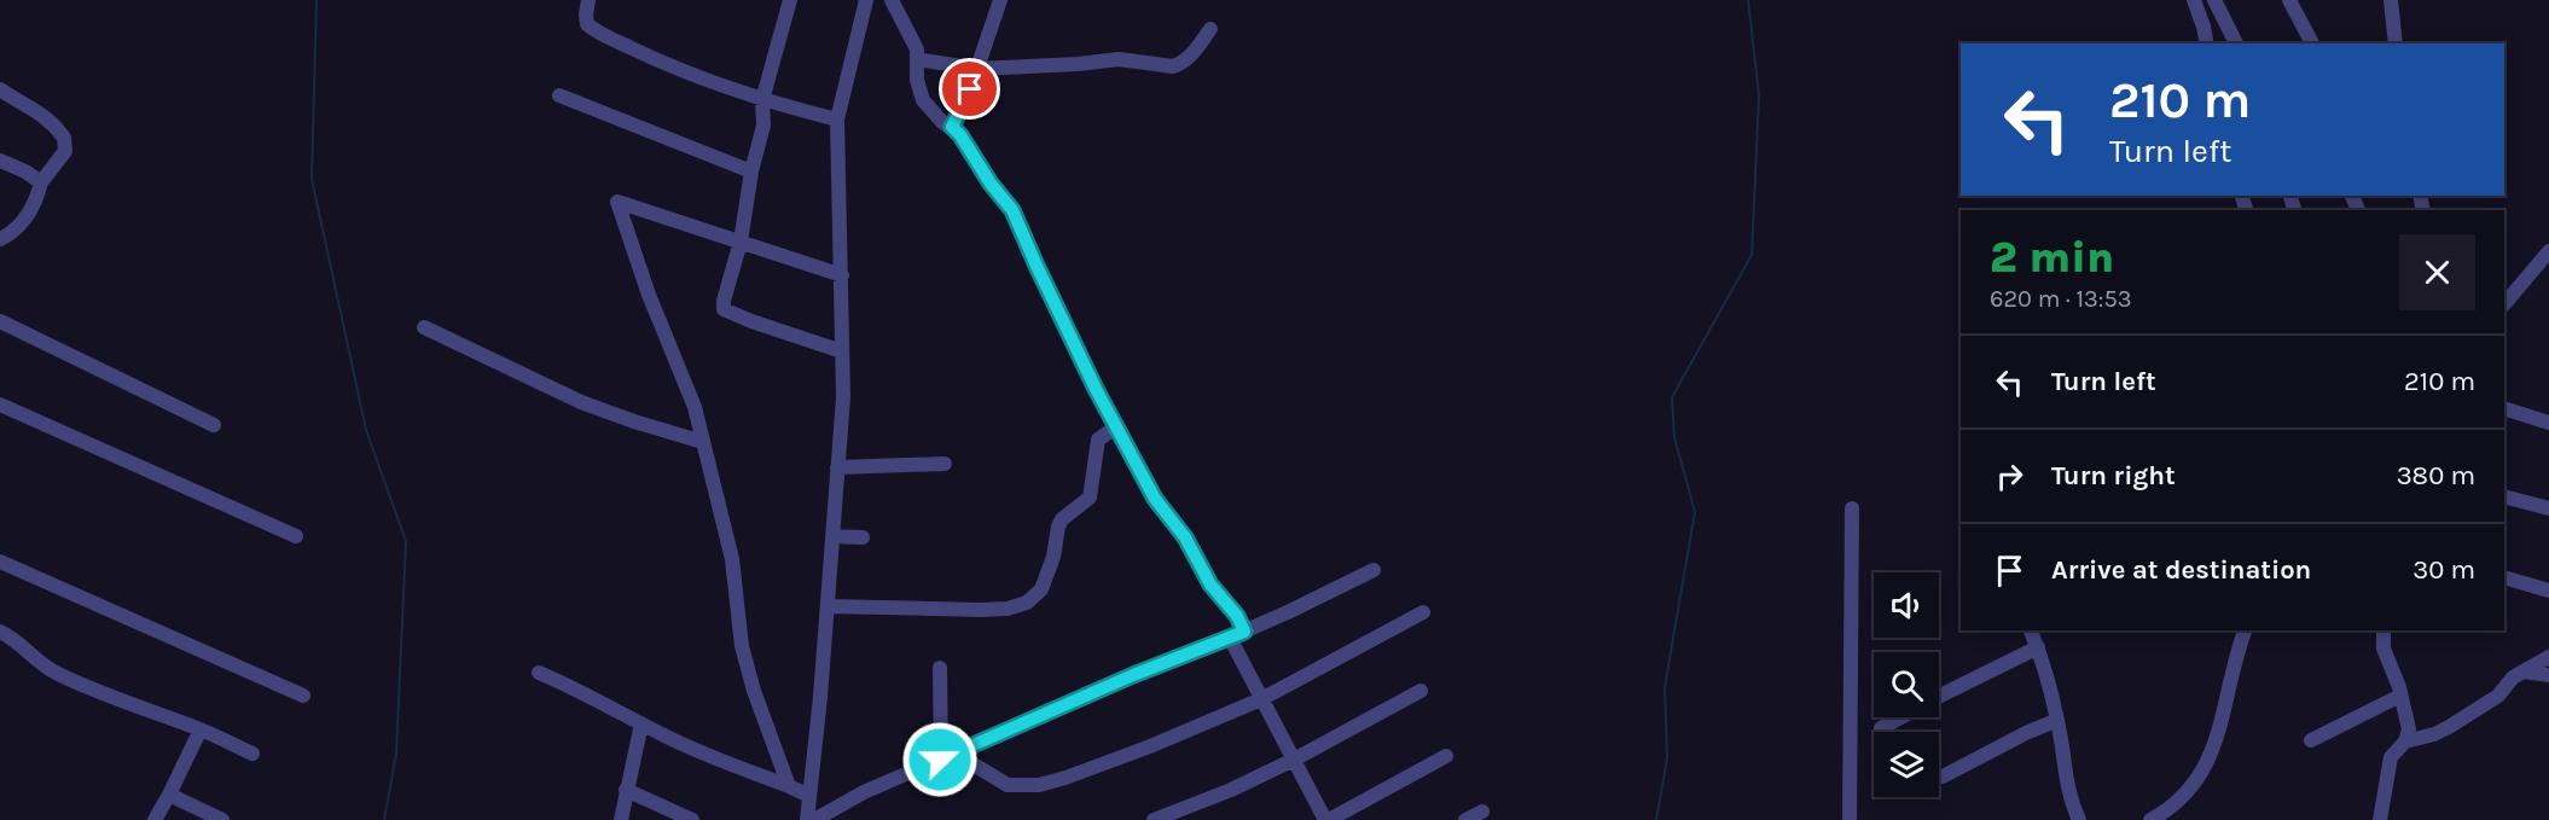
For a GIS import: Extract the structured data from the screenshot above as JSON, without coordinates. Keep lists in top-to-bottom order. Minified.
{"page":{"turn":["210 m","Turn left"],"heading":["2 min","620 m · 13:53"],"list":[{"name":"Turn left","value":"210 m"},{"name":"Turn right","value":"380 m"},{"name":"Arrive at destination","value":"30 m"}]}}
